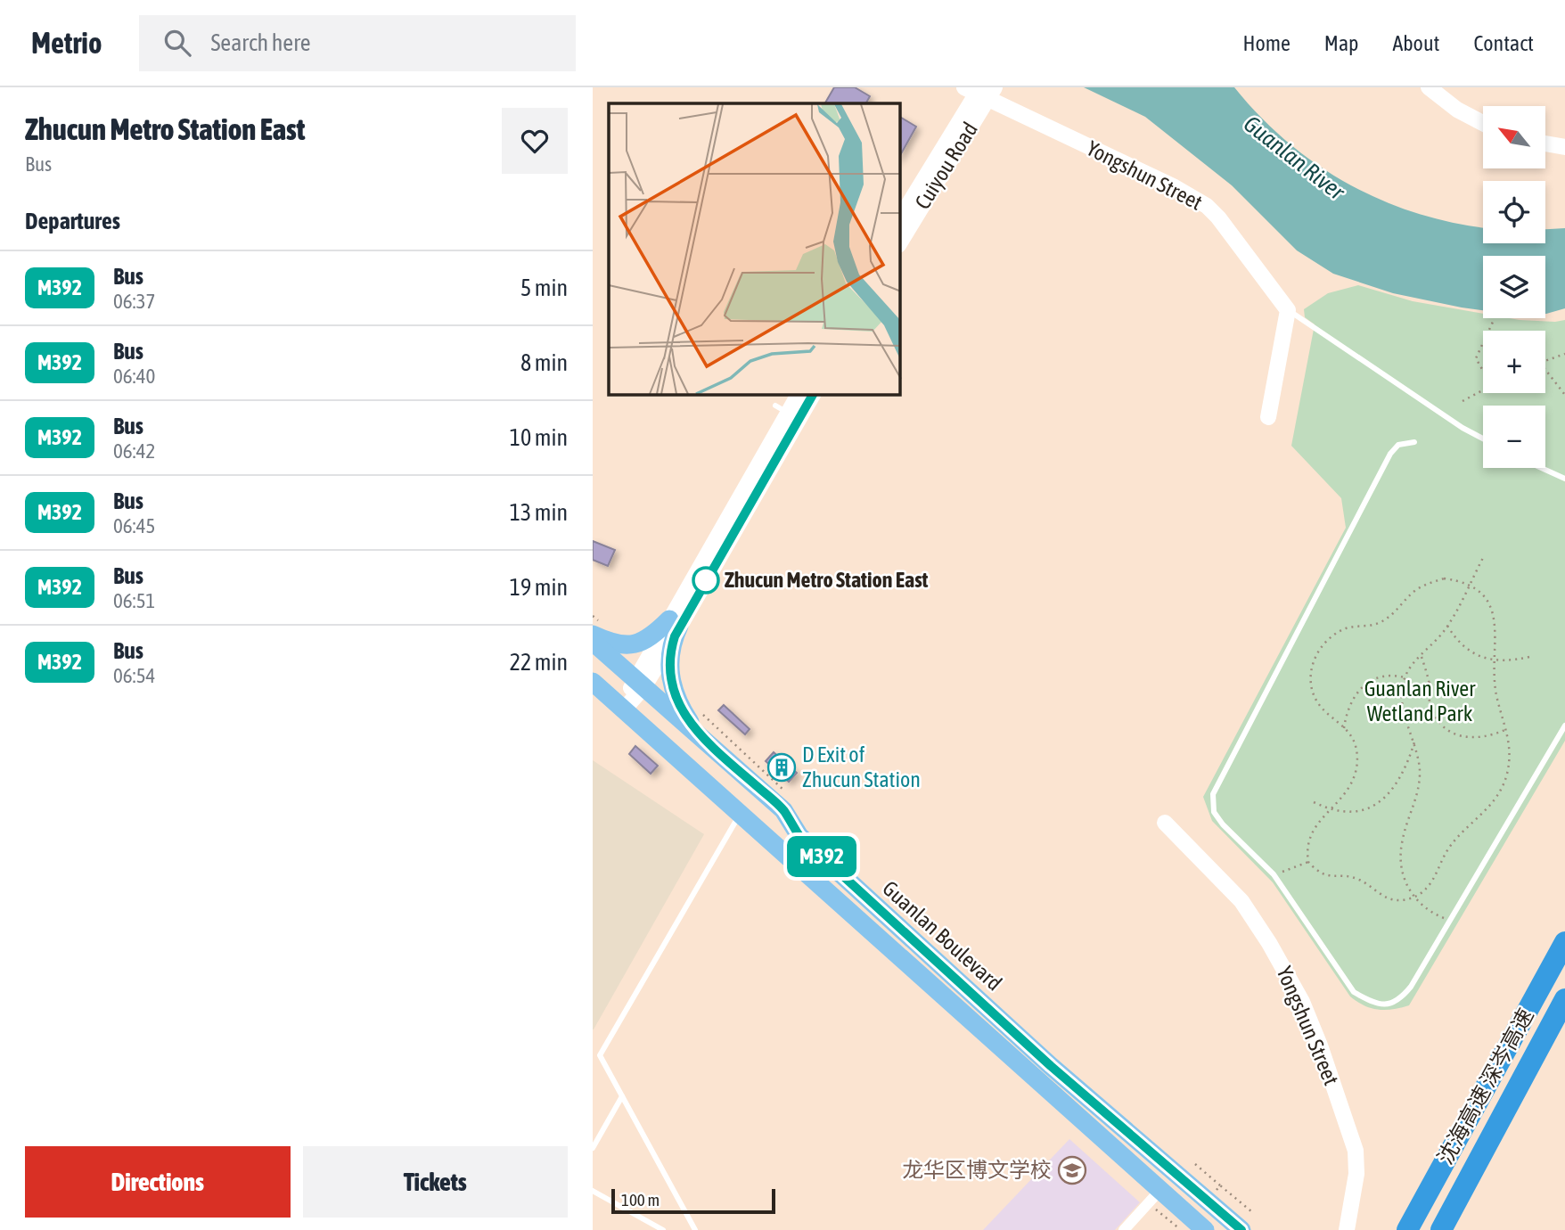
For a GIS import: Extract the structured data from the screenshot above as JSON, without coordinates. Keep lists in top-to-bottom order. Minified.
{"streets":{"highway":["沈海高速 深岑高速"],"main road":["Guanlan Boulevard"],"street":["Cuiyou Road","Yongshun Street"]},"crossings":[["Cuiyou Road","Yongshun Street"]],"water":["Guanlan River"],"parks":["Guanlan River Wetland Park"],"places":{"other":["Zhucun Metro Station East"],"building":["D Exit of Zhucun Station"],"school or university":["龙华区博文学校"]},"lines":["bus line M392"],"scale_bar":"100 m","north":"top left","page":{"header":"Metrio","search":"Search here","nav":["Home","Map","About","Contact"],"heading":[["Zhucun Metro Station East","Bus"],"Departures"],"on_map":"M392","map_buttons":["+","−"],"list":[{"mark":"M392","name":"Bus","note":"06:37","value":"5 min"},{"mark":"M392","name":"Bus","note":"06:40","value":"8 min"},{"mark":"M392","name":"Bus","note":"06:42","value":"10 min"},{"mark":"M392","name":"Bus","note":"06:45","value":"13 min"},{"mark":"M392","name":"Bus","note":"06:51","value":"19 min"},{"mark":"M392","name":"Bus","note":"06:54","value":"22 min"}],"buttons":["Directions","Tickets"],"scale":"100 m"}}
